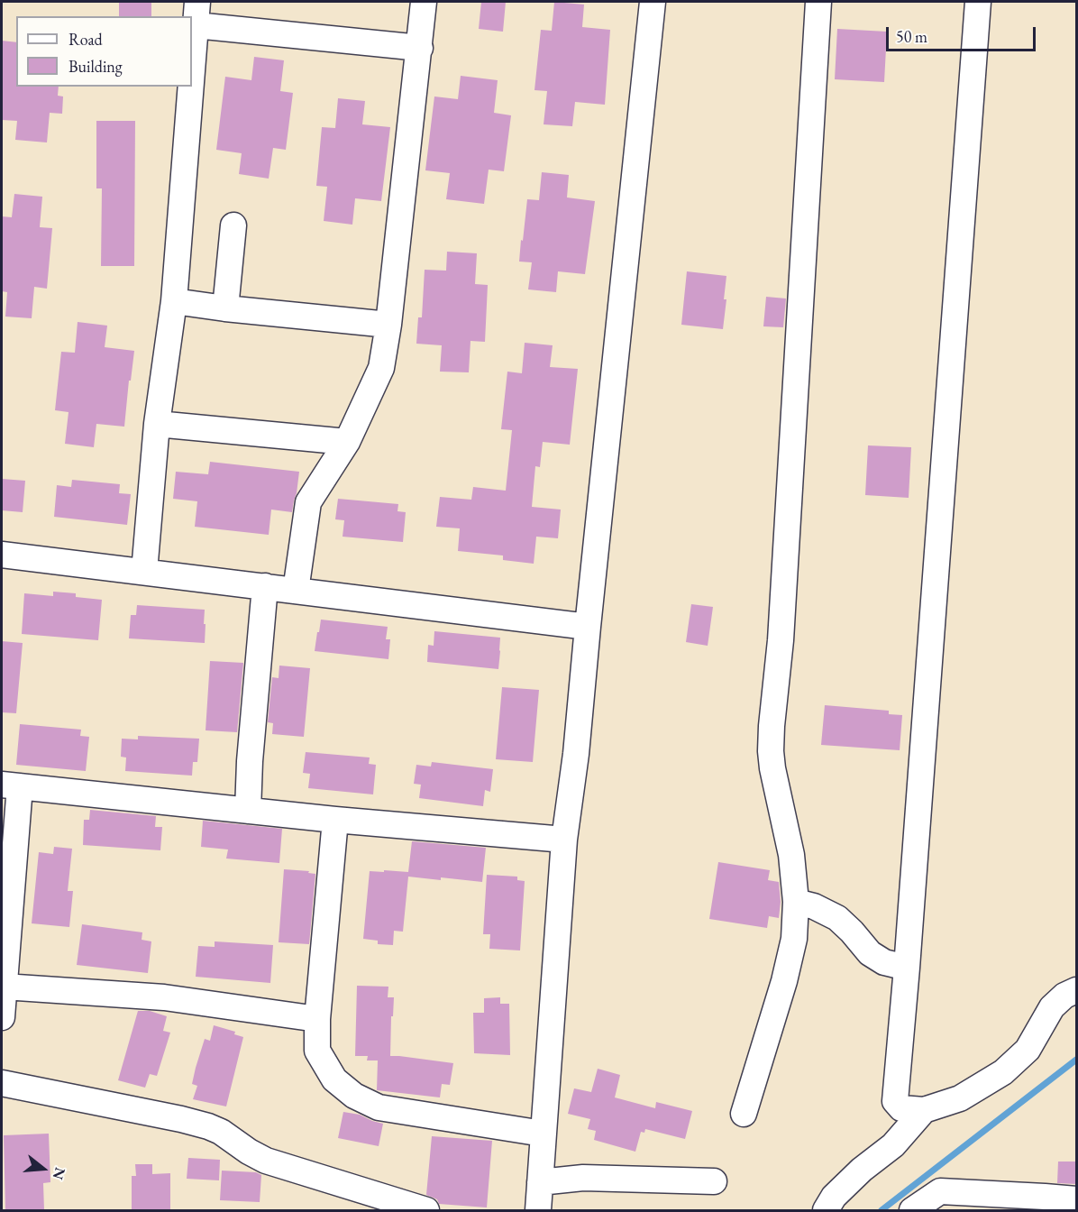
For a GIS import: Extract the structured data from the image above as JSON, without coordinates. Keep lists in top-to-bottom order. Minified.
{"legend":["Road","Building"],"scale_bar":"50 m","north":"right"}
